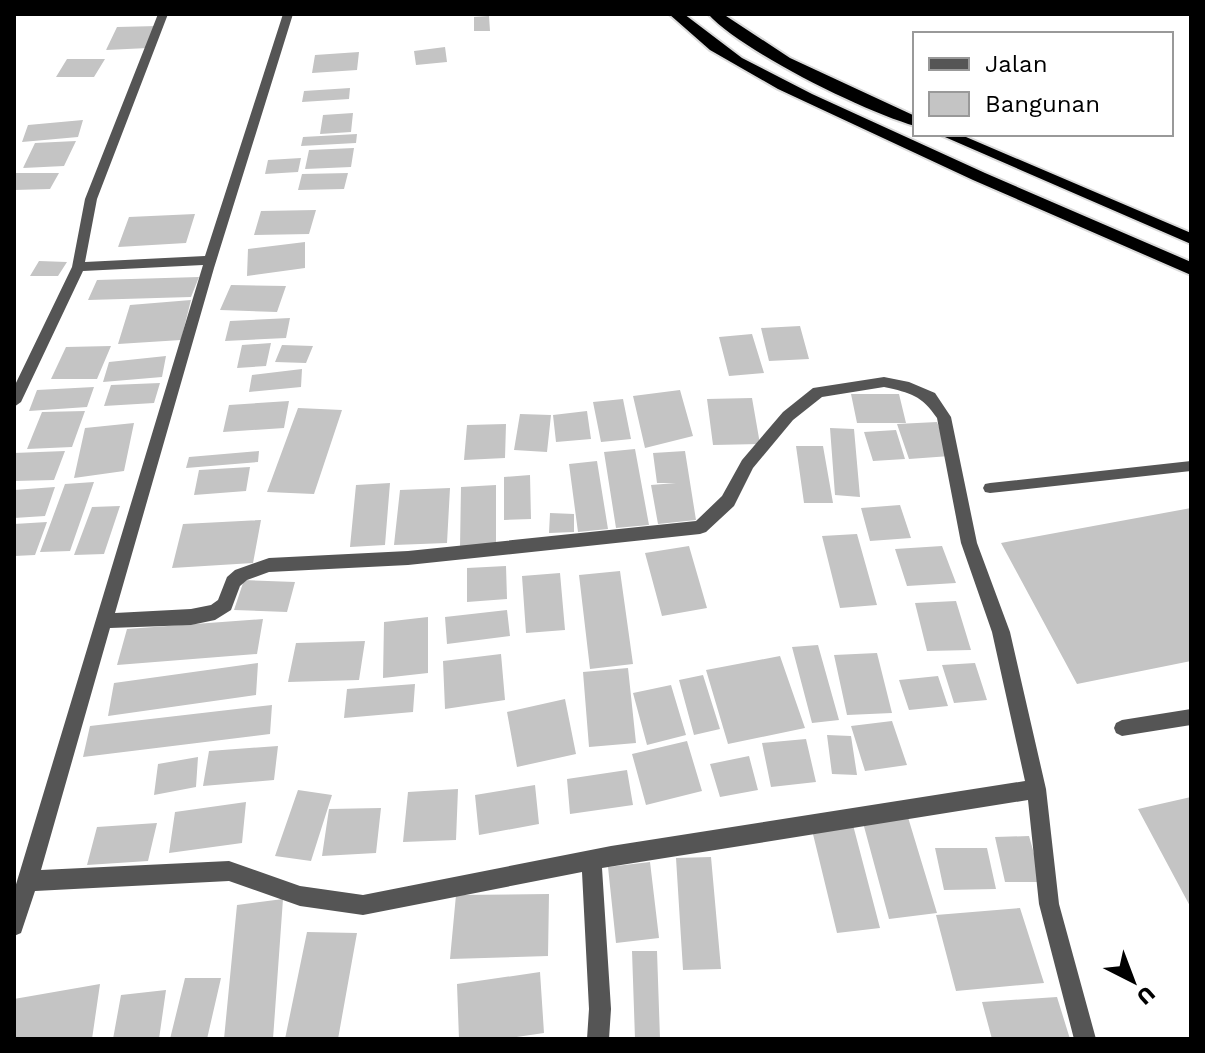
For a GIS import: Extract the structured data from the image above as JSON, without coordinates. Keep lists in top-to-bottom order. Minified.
{"legend":["Jalan","Bangunan"],"north":"bottom right"}
